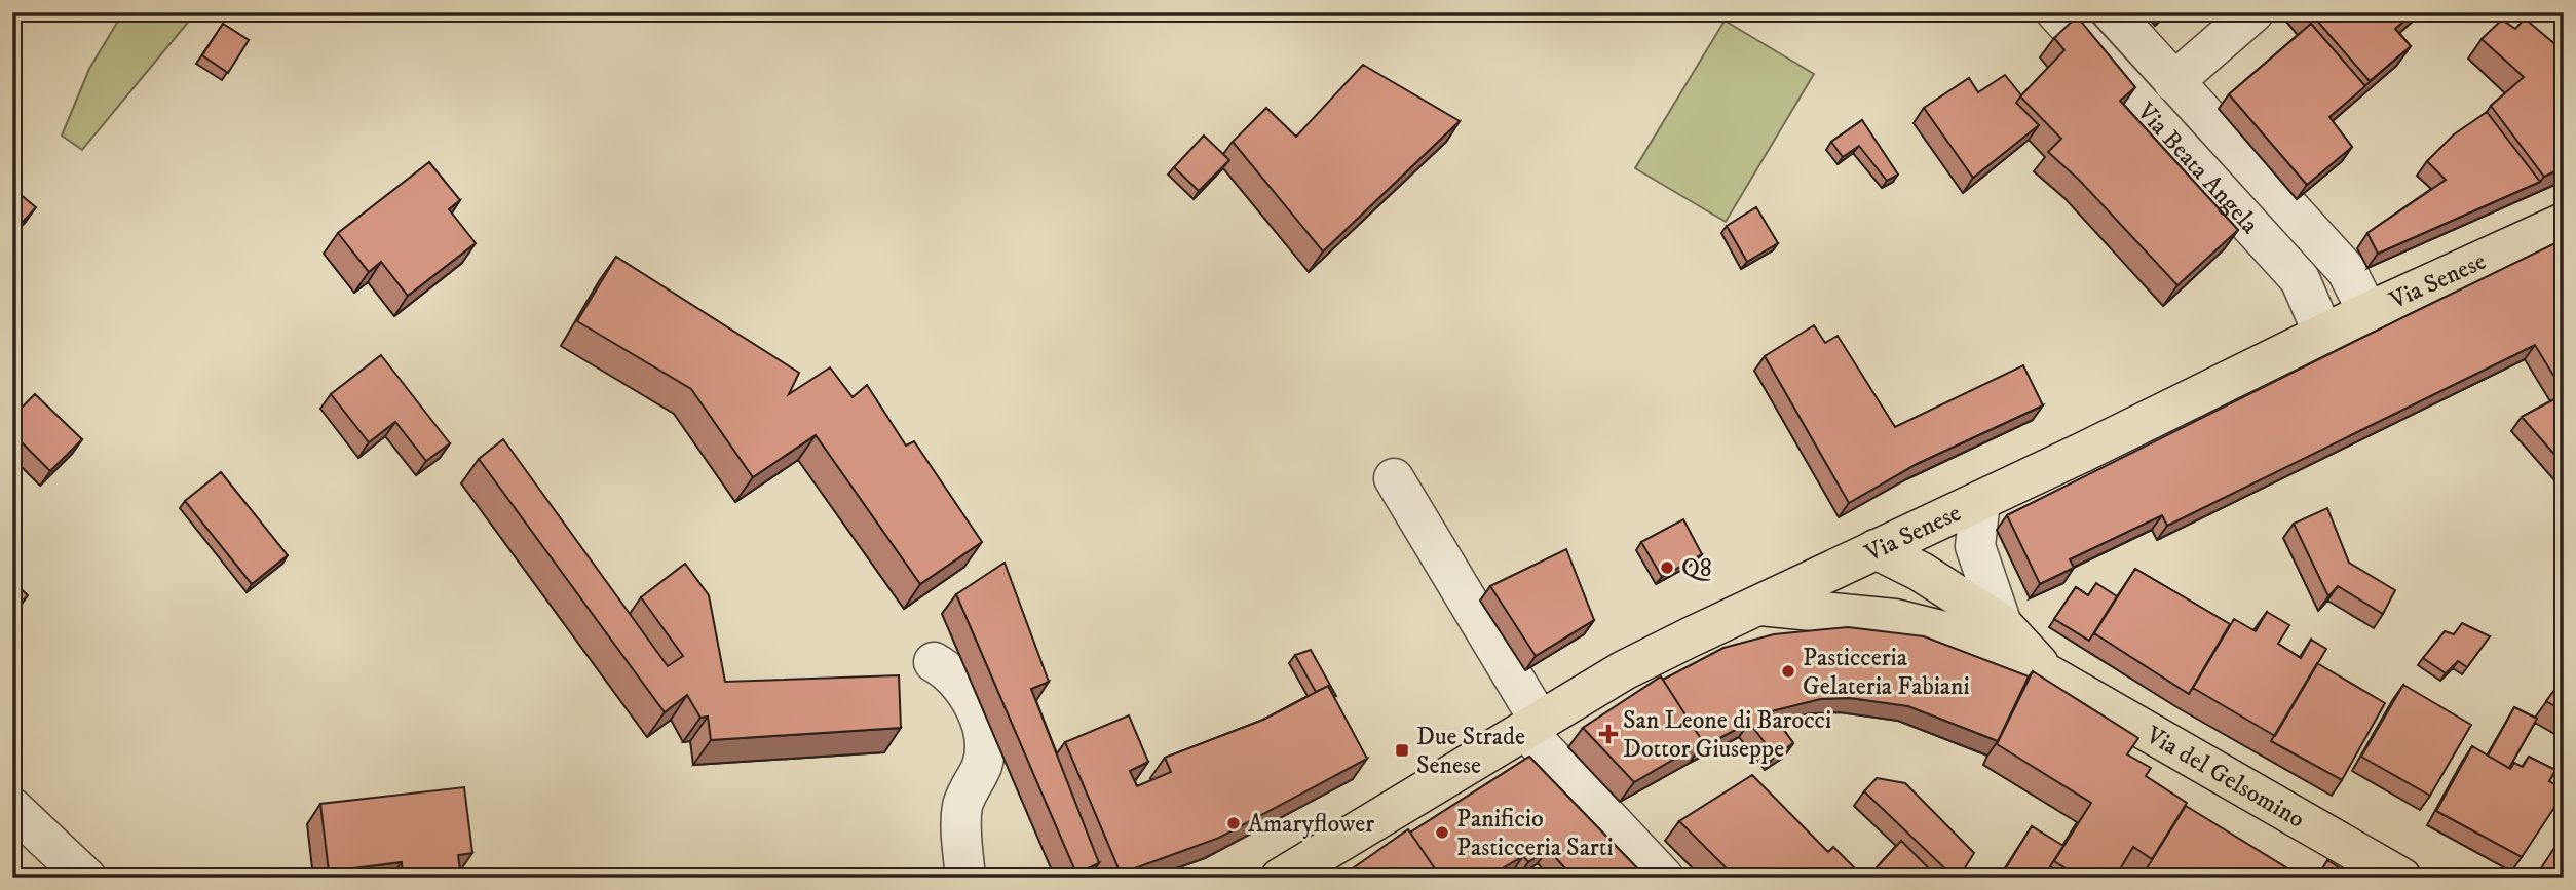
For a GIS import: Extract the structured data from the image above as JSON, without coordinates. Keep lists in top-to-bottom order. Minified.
{"streets":{"main road":["Via Senese","Via del Gelsomino"],"street":["Via Beata Angela"]},"crossings":[["Via Beata Angela","Via Senese"],["Via Senese","Via del Gelsomino"]],"places":{"other":["Q8","Pasticceria Gelateria Fabiani","Amaryflower","Panificio Pasticceria Sarti"],"health":["San Leone di Barocci Dottor Giuseppe"],"transit":["Due Strade Senese"]}}
